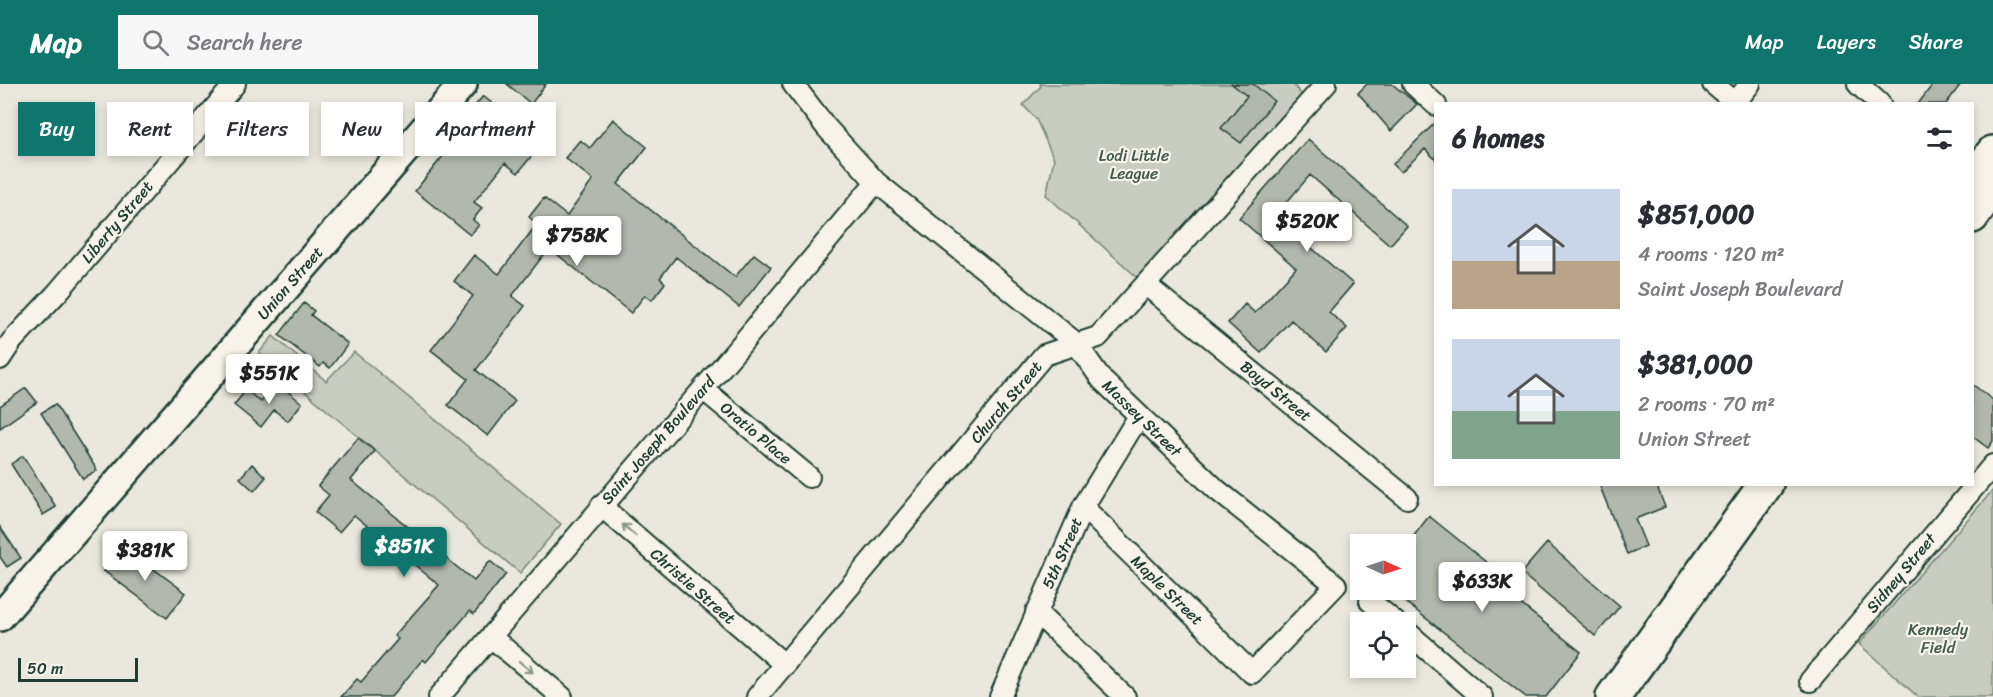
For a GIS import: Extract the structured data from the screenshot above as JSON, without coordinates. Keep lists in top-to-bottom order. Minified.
{"streets":{"street":["Liberty Street","Union Street","Boyd Street","Church Street","Massey Street","Oratio Place","Saint Joseph Boulevard","5th Street","Sidney Street","Christie Street","Maple Street"]},"crossings":[["Boyd Street","Church Street"],["Church Street","Massey Street"],["Church Street","Christie Street"],["Massey Street","Saint Joseph Boulevard"],["Massey Street","5th Street"],["Massey Street","Maple Street"],["Oratio Place","Saint Joseph Boulevard"],["Saint Joseph Boulevard","Christie Street"],["5th Street","Maple Street"]],"parks":["Lodi Little League","Kennedy Field"],"scale_bar":"50 m","north":"right","page":{"header":"Map","search":"Search here","nav":["Map","Layers","Share"],"chip":["Buy","Rent","Filters","New","Apartment"],"heading":"6 homes","list":[{"name":"$851,000","note":"4 rooms · 120 m² · Saint Joseph Boulevard"},{"name":"$381,000","note":"2 rooms · 70 m² · Union Street"}],"price":["$520K","$758K","$551K","$851K","$381K","$633K"],"scale":"50 m"}}
